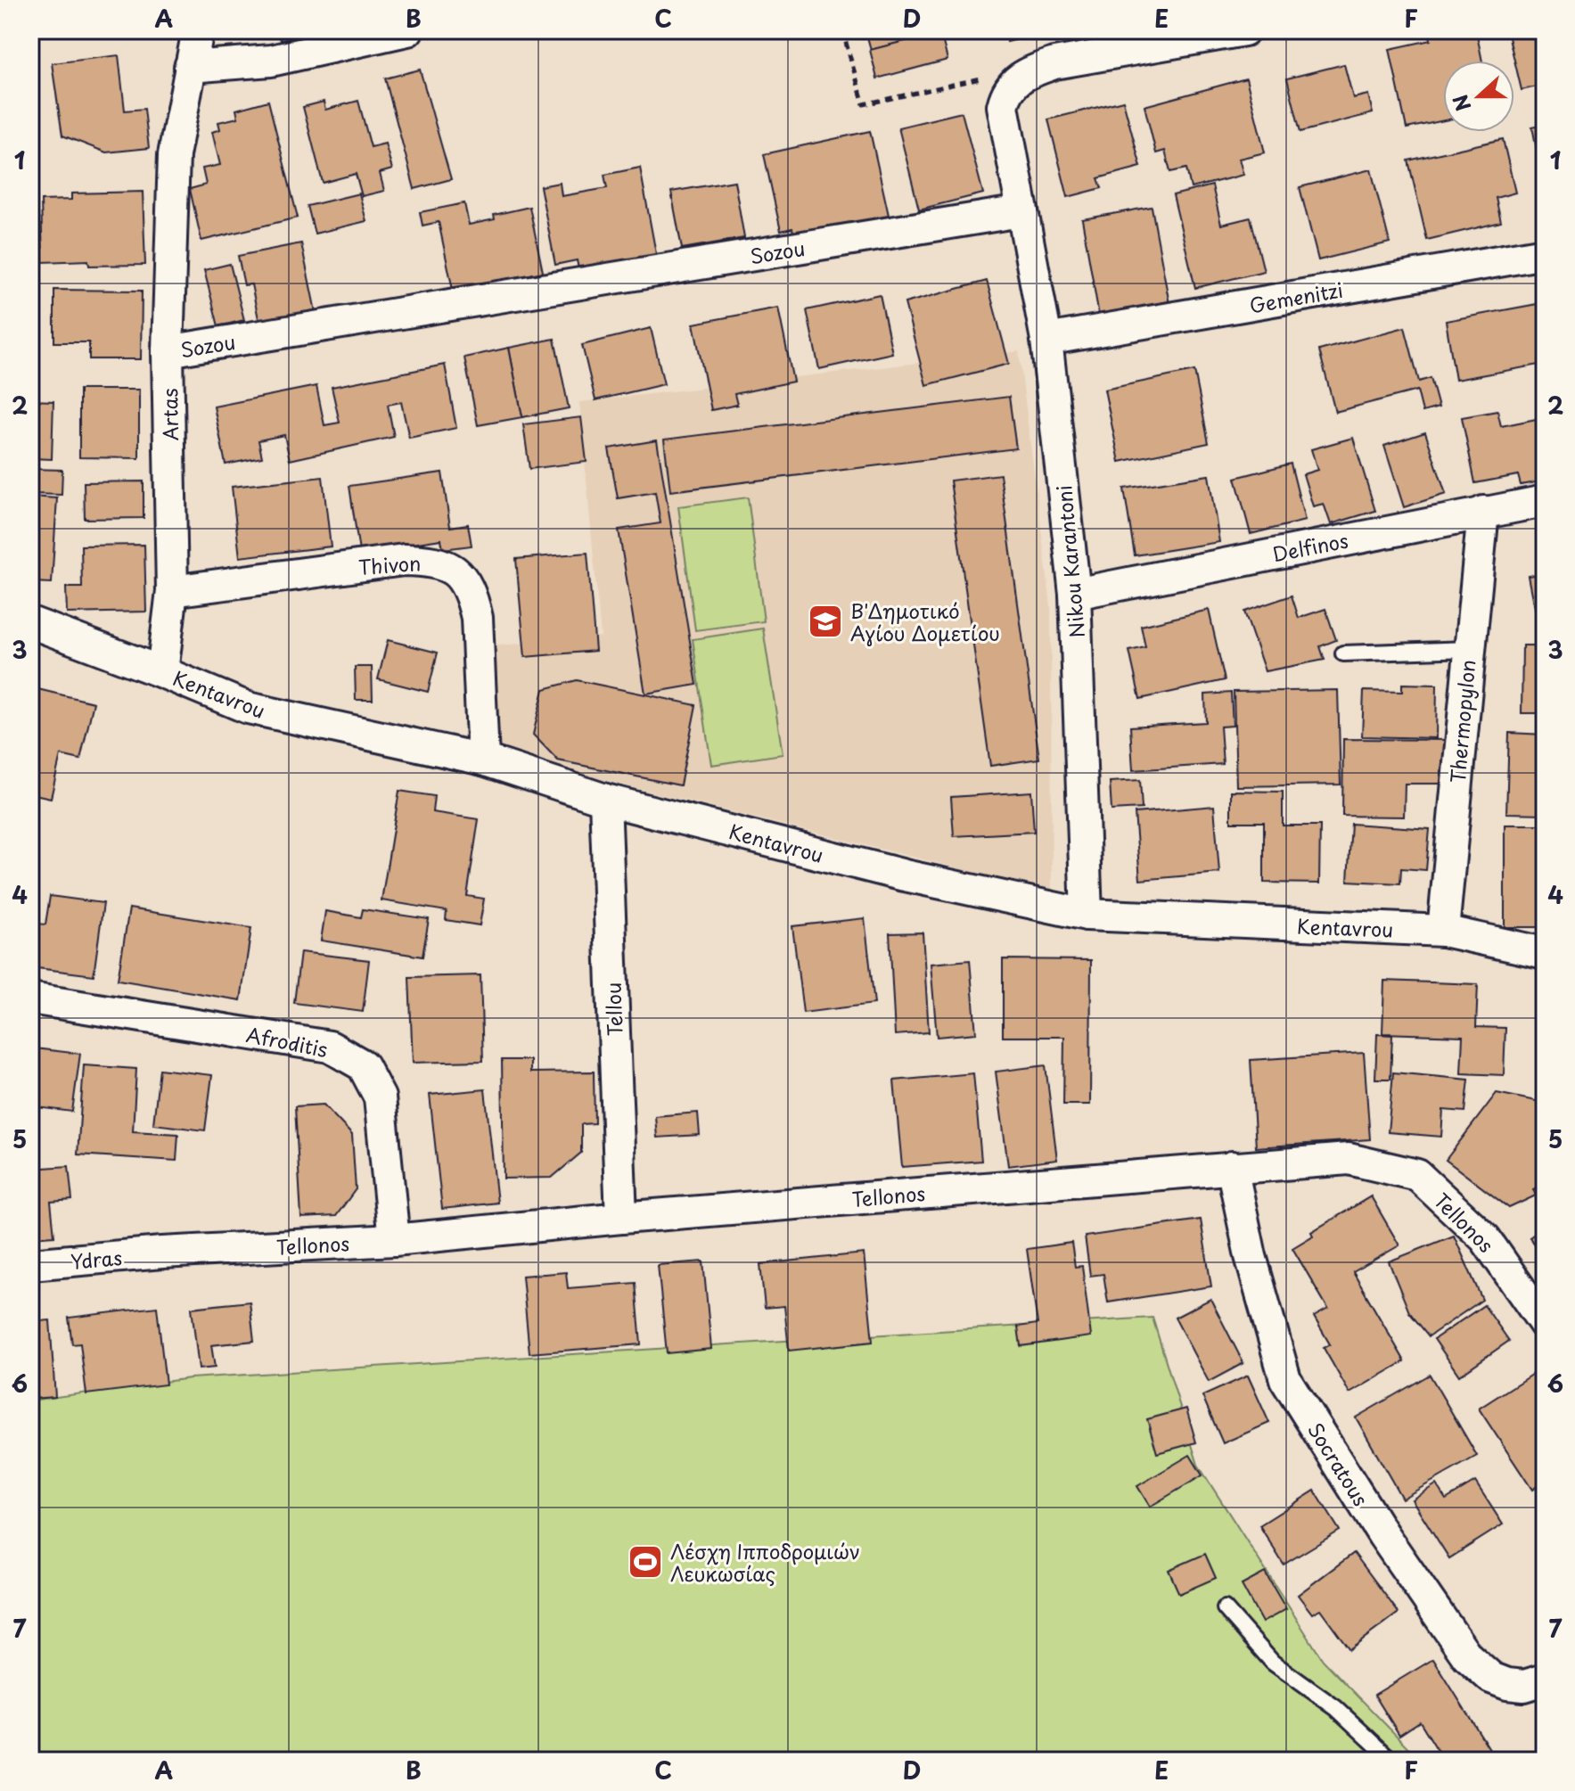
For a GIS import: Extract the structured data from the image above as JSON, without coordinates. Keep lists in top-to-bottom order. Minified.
{"streets":{"street":["Sozou","Gemenitzi","Artas","Delfinos","Nikou Karantoni","Thivon","Kentavrou","Thermopylon","Tellou","Afroditis","Tellonos","Ydras","Socratous"]},"crossings":[["Sozou","Artas"],["Sozou","Nikou Karantoni"],["Gemenitzi","Nikou Karantoni"],["Artas","Thivon"],["Artas","Kentavrou"],["Delfinos","Nikou Karantoni"],["Delfinos","Thermopylon"],["Nikou Karantoni","Kentavrou"],["Thivon","Kentavrou"],["Kentavrou","Thermopylon"],["Kentavrou","Tellou"],["Tellou","Tellonos"],["Afroditis","Tellonos"],["Tellonos","Ydras"],["Tellonos","Socratous"]],"places":{"school or university":["Β'Δημοτικό Αγίου Δομετίου"],"sports":["Λέσχη Ιπποδρομιών Λευκωσίας"]},"north":"left","grid":{"columns":["A","B","C","D","E","F"],"rows":["1","2","3","4","5","6","7"]}}
